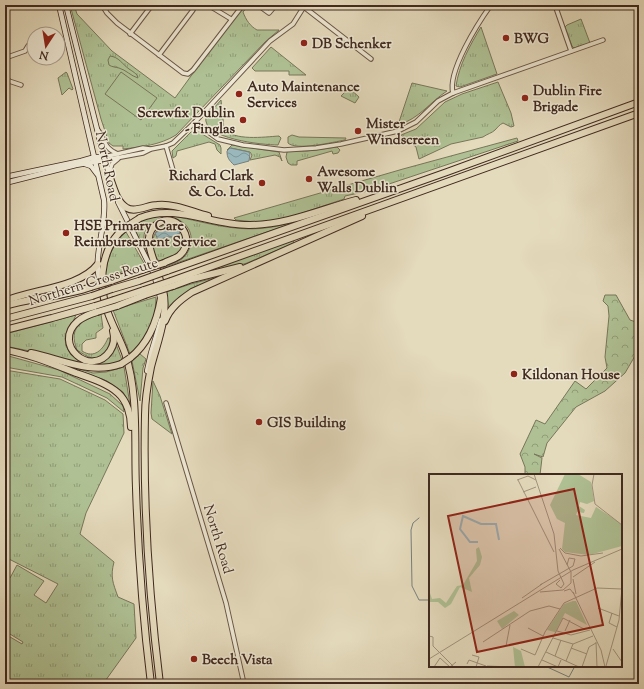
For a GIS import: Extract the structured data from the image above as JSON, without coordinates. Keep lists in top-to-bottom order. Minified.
{"streets":{"highway":["North Road","Northern Cross Route"]},"places":["BWG","DB Schenker","Auto Maintenance Services","Dublin Fire Brigade","Screwfix Dublin - Finglas","Mister Windscreen","Awesome Walls Dublin","Richard Clark & Co. Ltd.","HSE Primary Care Reimbursement Service","Kildonan House","GIS Building","Beech Vista"],"north":"bottom"}
